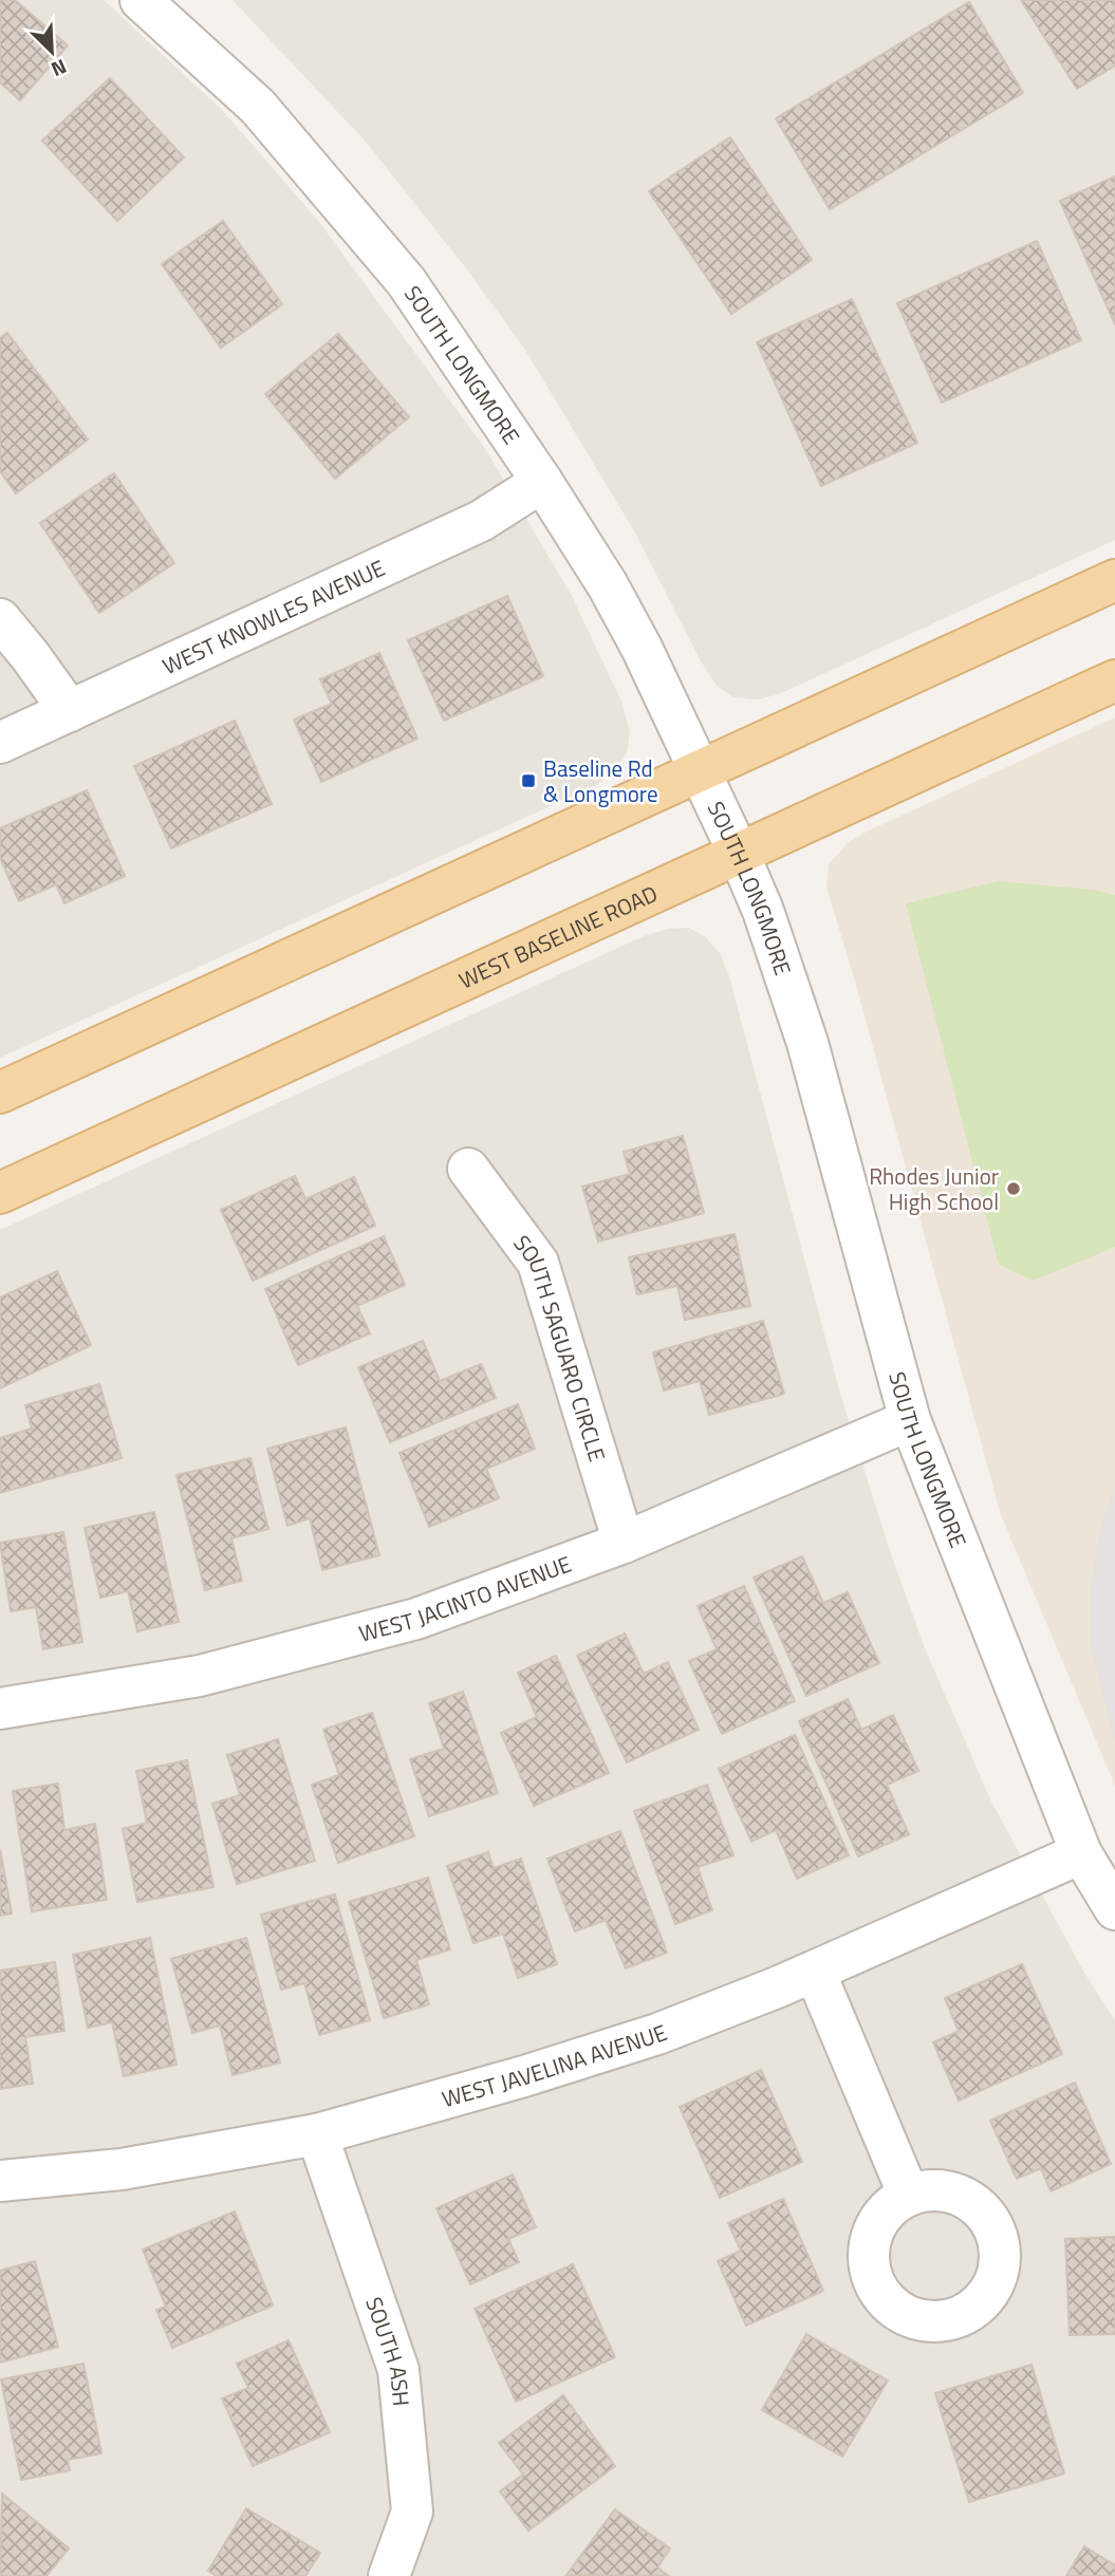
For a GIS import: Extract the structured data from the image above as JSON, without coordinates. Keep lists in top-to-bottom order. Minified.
{"streets":{"main road":["WEST BASELINE ROAD"],"street":["SOUTH LONGMORE","WEST KNOWLES AVENUE","SOUTH SAGUARO CIRCLE","WEST JACINTO AVENUE","WEST JAVELINA AVENUE","SOUTH ASH"]},"crossings":[["SOUTH LONGMORE","WEST KNOWLES AVENUE"],["SOUTH LONGMORE","WEST BASELINE ROAD"],["SOUTH LONGMORE","WEST JACINTO AVENUE"],["SOUTH LONGMORE","WEST JAVELINA AVENUE"],["SOUTH SAGUARO CIRCLE","WEST JACINTO AVENUE"],["WEST JAVELINA AVENUE","SOUTH ASH"]],"places":{"transit":["Baseline Rd & Longmore"],"other":["Rhodes Junior High School"]},"north":"bottom right"}
